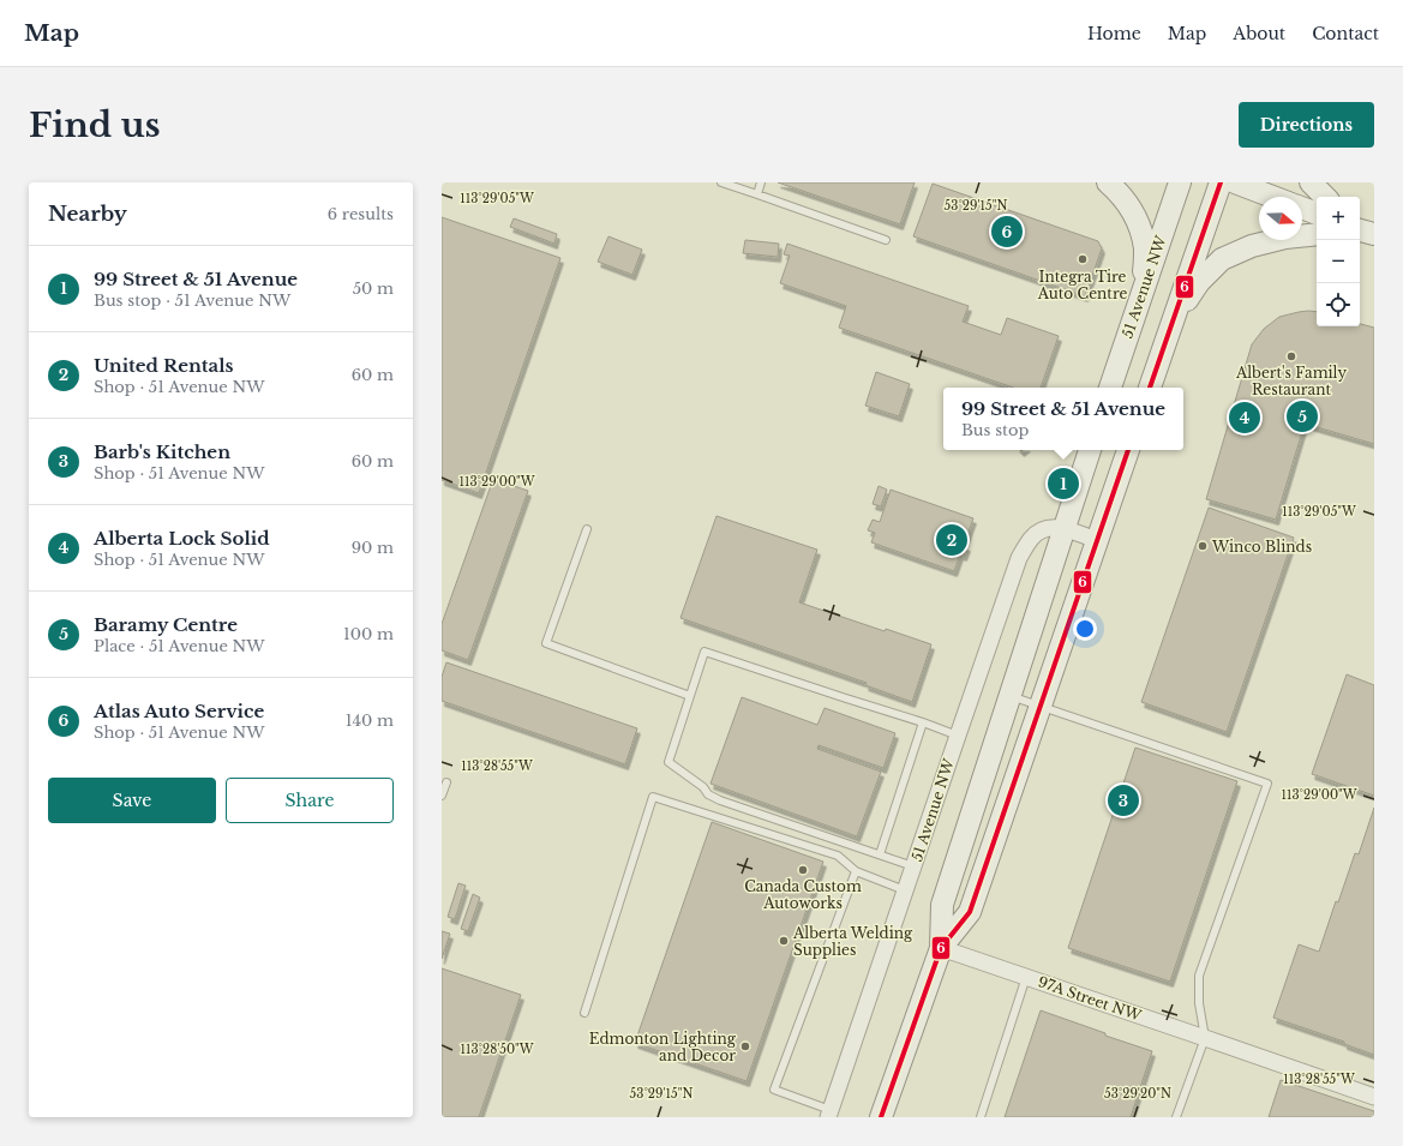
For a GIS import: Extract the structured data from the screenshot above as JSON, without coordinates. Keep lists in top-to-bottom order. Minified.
{"streets":{"main road":["51 Avenue NW"],"street":["97A Street NW"]},"places":["Integra Tire Auto Centre","Albert's Family Restaurant","Winco Blinds","Canada Custom Autoworks","Alberta Welding Supplies","Edmonton Lighting and Decor"],"lines":["transit line 6"],"north":"right","page":{"header":"Map","nav":["Home","Map","About","Contact"],"buttons":["Directions",["Save","Share"]],"title":"Find us","heading":["Nearby","6 results"],"map_buttons":["+","−"],"pins":["6","5","4","1","2","3"],"list":[{"mark":"1","name":"99 Street & 51 Avenue","note":"Bus stop · 51 Avenue NW","value":"50 m"},{"mark":"2","name":"United Rentals","note":"Shop · 51 Avenue NW","value":"60 m"},{"mark":"3","name":"Barb's Kitchen","note":"Shop · 51 Avenue NW","value":"60 m"},{"mark":"4","name":"Alberta Lock Solid","note":"Shop · 51 Avenue NW","value":"90 m"},{"mark":"5","name":"Baramy Centre","note":"Place · 51 Avenue NW","value":"100 m"},{"mark":"6","name":"Atlas Auto Service","note":"Shop · 51 Avenue NW","value":"140 m"}],"popup":["99 Street & 51 Avenue","Bus stop"]},"coordinates":["113°29'05\"W","53°29'15\"N","113°29'00\"W","113°28'55\"W","113°28'50\"W","53°29'20\"N"]}
